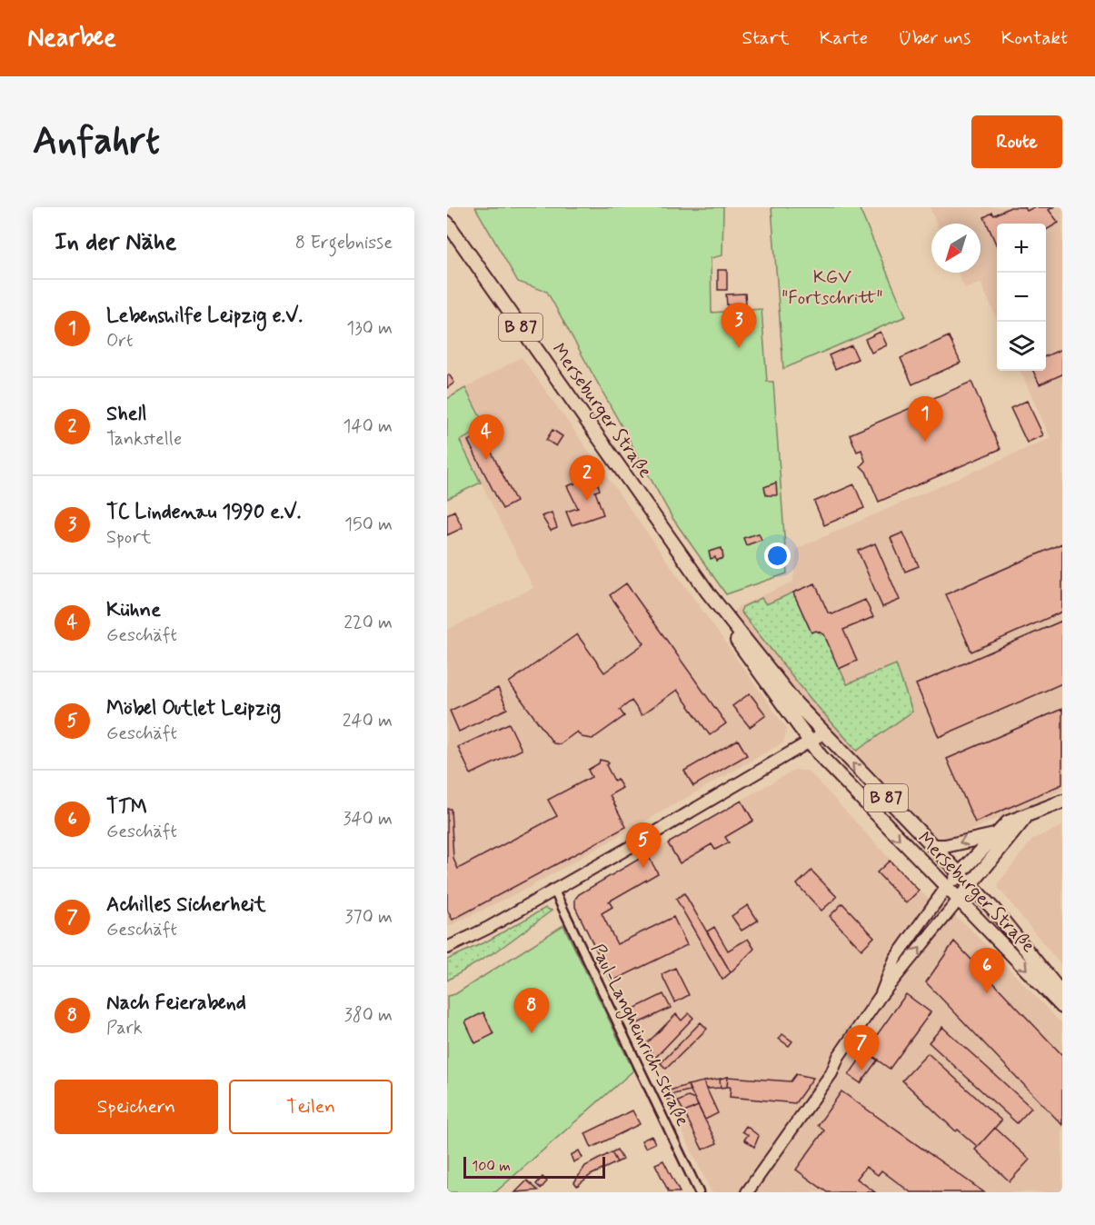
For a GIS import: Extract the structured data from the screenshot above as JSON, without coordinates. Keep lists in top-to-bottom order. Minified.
{"streets":{"main road":["B 87","Merseburger Straße"],"street":["Paul-Langheinrich-Straße"]},"parks":["KGV \"Fortschritt\""],"scale_bar":"100 m","north":"bottom left","page":{"header":"Nearbee","nav":["Start","Karte","Über uns","Kontakt"],"buttons":["Route",["Speichern","Teilen"]],"title":"Anfahrt","heading":["In der Nähe","8 Ergebnisse"],"map_buttons":["+","−"],"list":[{"mark":"1","name":"Lebenshilfe Leipzig e.V.","note":"Ort","value":"130 m"},{"mark":"2","name":"Shell","note":"Tankstelle","value":"140 m"},{"mark":"3","name":"TC Lindenau 1990 e.V.","note":"Sport","value":"150 m"},{"mark":"4","name":"Kühne","note":"Geschäft","value":"220 m"},{"mark":"5","name":"Möbel Outlet Leipzig","note":"Geschäft","value":"240 m"},{"mark":"6","name":"TTM","note":"Geschäft","value":"340 m"},{"mark":"7","name":"Achilles Sicherheit","note":"Geschäft","value":"370 m"},{"mark":"8","name":"Nach Feierabend","note":"Park","value":"380 m"}],"pins":["3","1","4","2","5","6","8","7"],"scale":"100 m"}}
